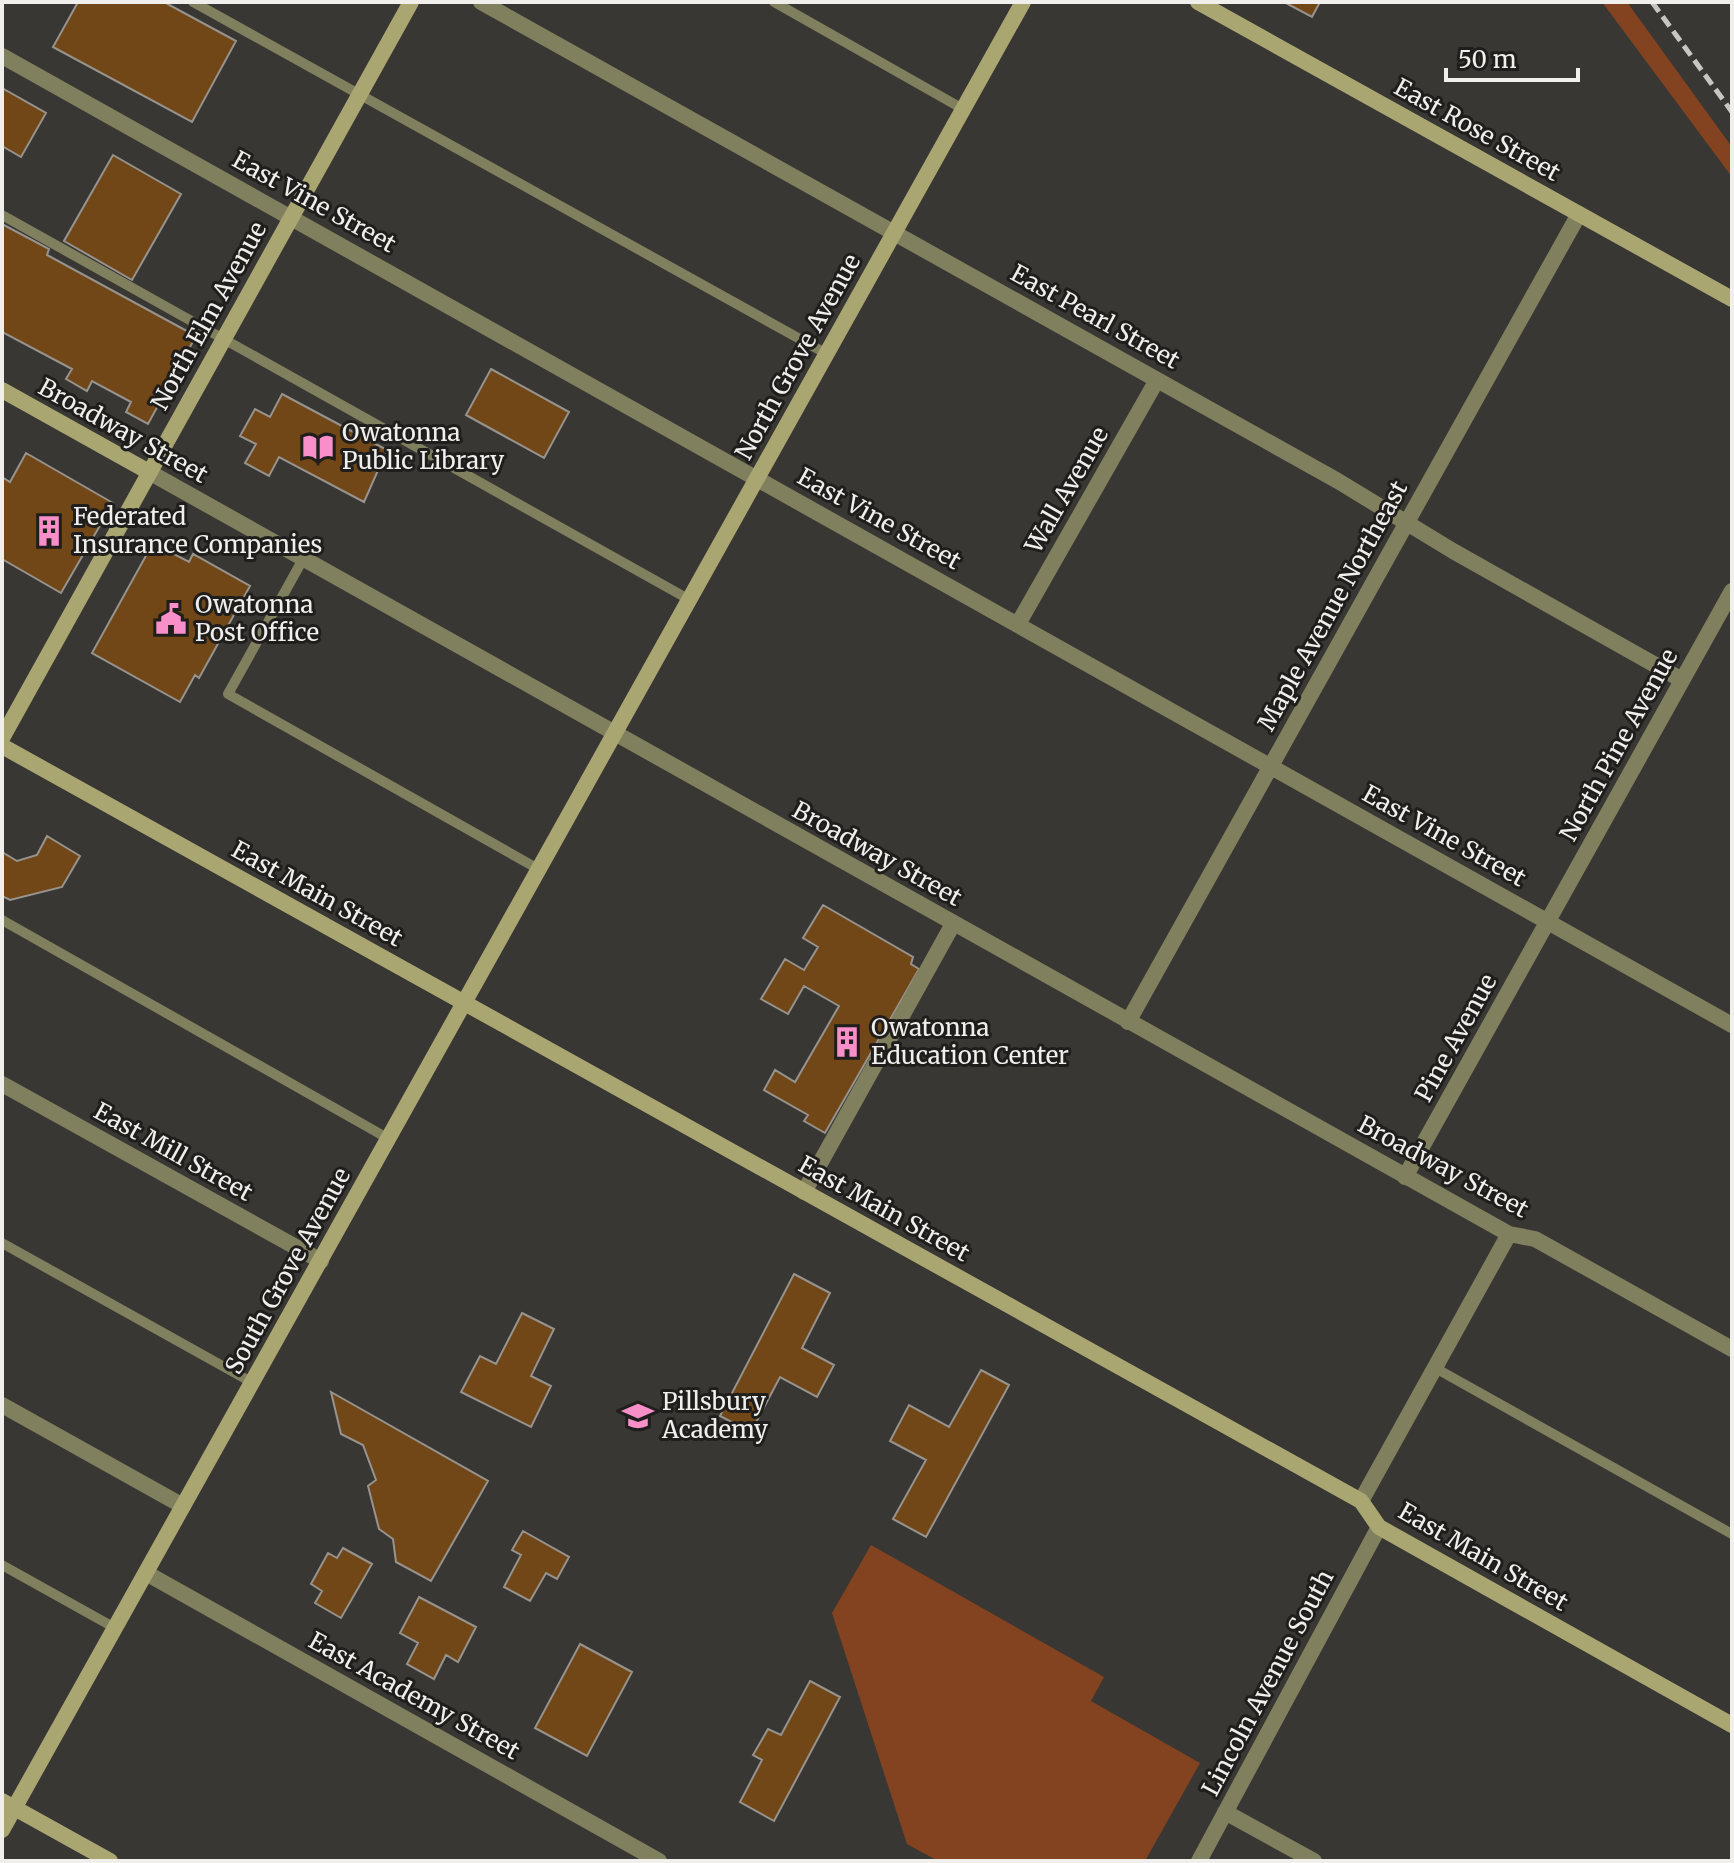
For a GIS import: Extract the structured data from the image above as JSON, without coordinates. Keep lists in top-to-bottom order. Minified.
{"streets":{"street":["East Rose Street","East Vine Street","North Elm Avenue","East Pearl Street","North Grove Avenue","Broadway Street","Wall Avenue","Maple Avenue Northeast","North Pine Avenue","East Main Street","Pine Avenue","East Mill Street","South Grove Avenue","Lincoln Avenue South","East Academy Street"]},"crossings":[["East Rose Street","Maple Avenue Northeast"],["East Vine Street","North Elm Avenue"],["East Vine Street","North Grove Avenue"],["East Vine Street","Wall Avenue"],["East Vine Street","Maple Avenue Northeast"],["East Vine Street","North Pine Avenue"],["East Vine Street","Pine Avenue"],["North Elm Avenue","Broadway Street"],["East Pearl Street","North Grove Avenue"],["East Pearl Street","Wall Avenue"],["East Pearl Street","Maple Avenue Northeast"],["East Pearl Street","North Pine Avenue"],["North Grove Avenue","Broadway Street"],["North Grove Avenue","South Grove Avenue"],["Broadway Street","Maple Avenue Northeast"],["Broadway Street","Pine Avenue"],["Broadway Street","South Grove Avenue"],["North Pine Avenue","Pine Avenue"],["East Main Street","South Grove Avenue"],["East Main Street","Lincoln Avenue South"],["East Mill Street","South Grove Avenue"],["South Grove Avenue","East Academy Street"]],"places":{"library":["Owatonna Public Library"],"building":["Federated Insurance Companies","Owatonna Education Center"],"public building":["Owatonna Post Office"],"school or university":["Pillsbury Academy"]},"scale_bar":"50 m"}
